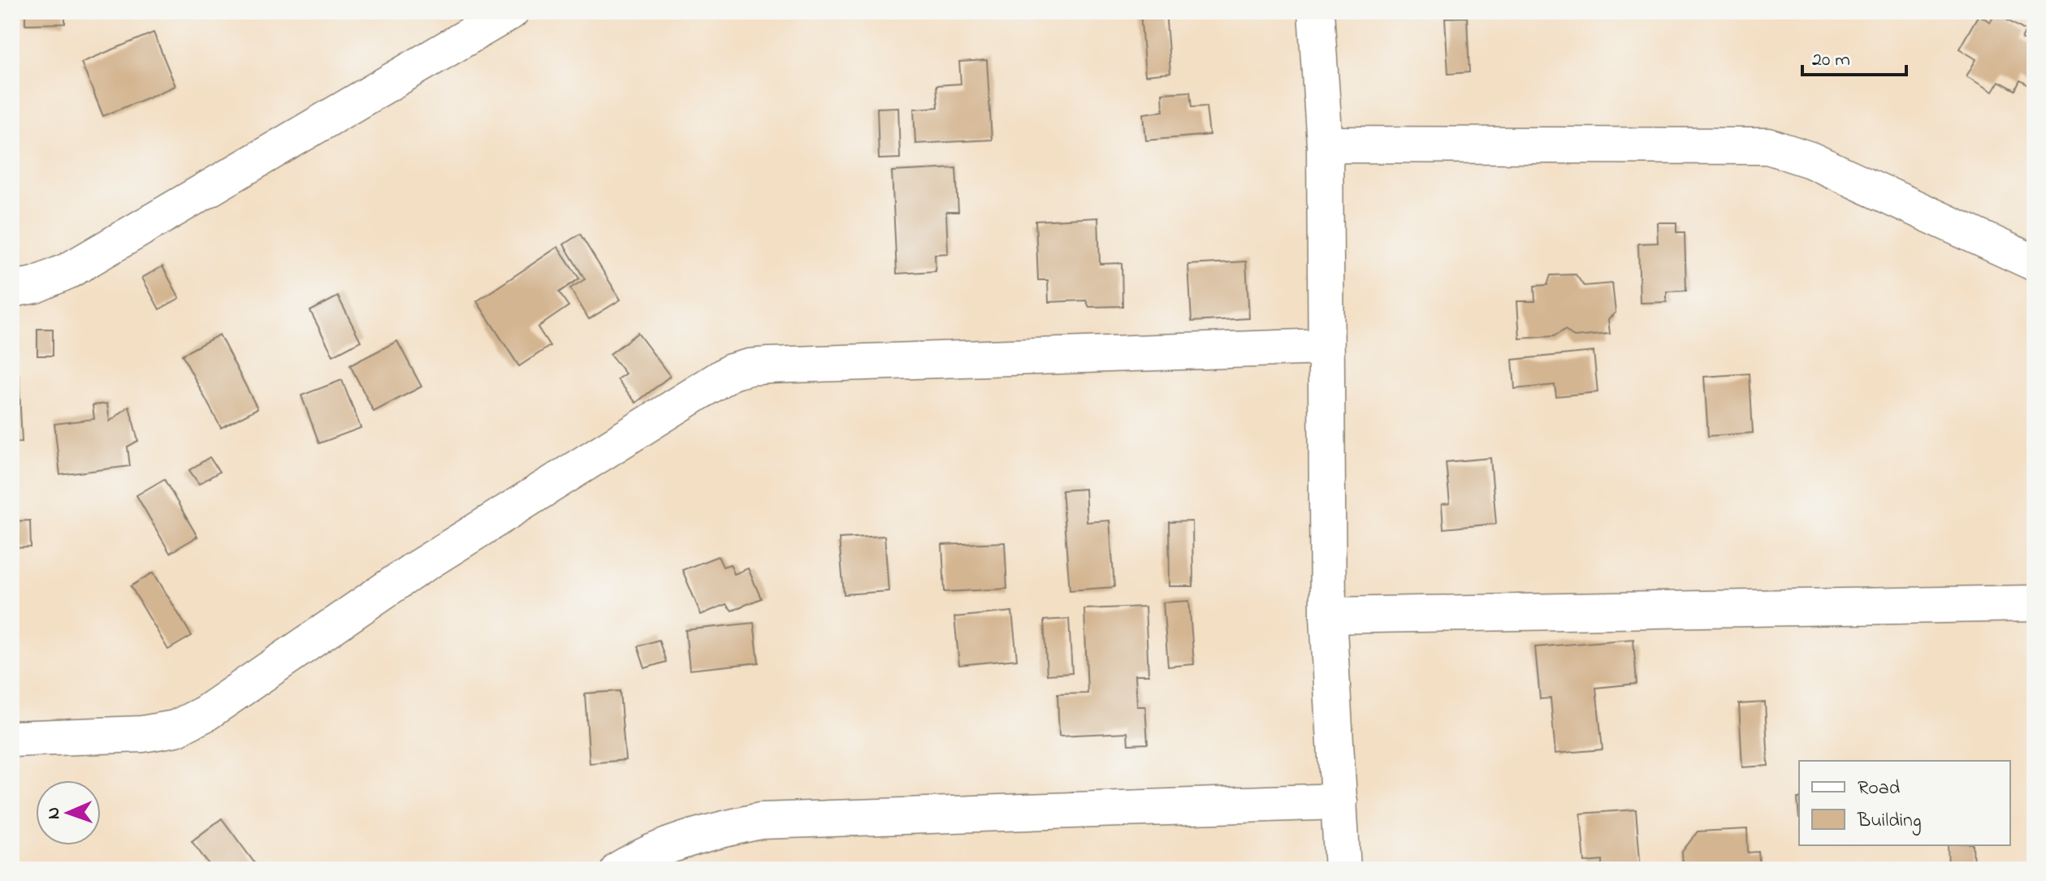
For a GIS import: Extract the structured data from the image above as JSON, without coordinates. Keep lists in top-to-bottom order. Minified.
{"legend":["Road","Building"],"scale_bar":"20 m","north":"left"}
